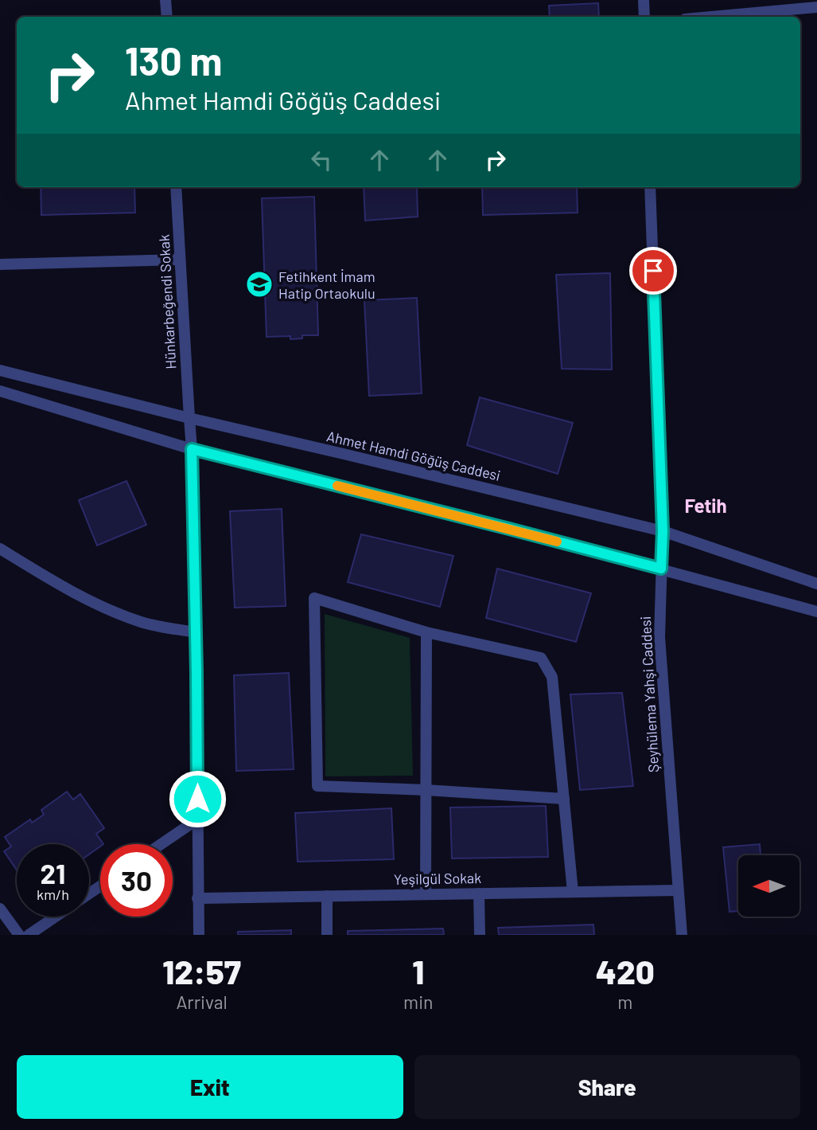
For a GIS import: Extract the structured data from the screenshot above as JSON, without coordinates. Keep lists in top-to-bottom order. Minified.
{"streets":{"street":["Hünkarbeğendi Sokak","Ahmet Hamdi Göğüş Caddesi","Şeyhülema Yahşi Caddesi","Yeşilgül Sokak"]},"crossings":[["Hünkarbeğendi Sokak","Ahmet Hamdi Göğüş Caddesi"],["Hünkarbeğendi Sokak","Yeşilgül Sokak"],["Ahmet Hamdi Göğüş Caddesi","Şeyhülema Yahşi Caddesi"],["Şeyhülema Yahşi Caddesi","Yeşilgül Sokak"]],"districts":["Fetih"],"places":{"school or university":["Fetihkent İmam Hatip Ortaokulu"]},"north":"left","page":{"turn":["130 m","Ahmet Hamdi Göğüş Caddesi"],"speed":"21 km/h","limit":"30","eta":["12:57","Arrival","1","min","420","m"],"buttons":["Exit","Share"]}}
